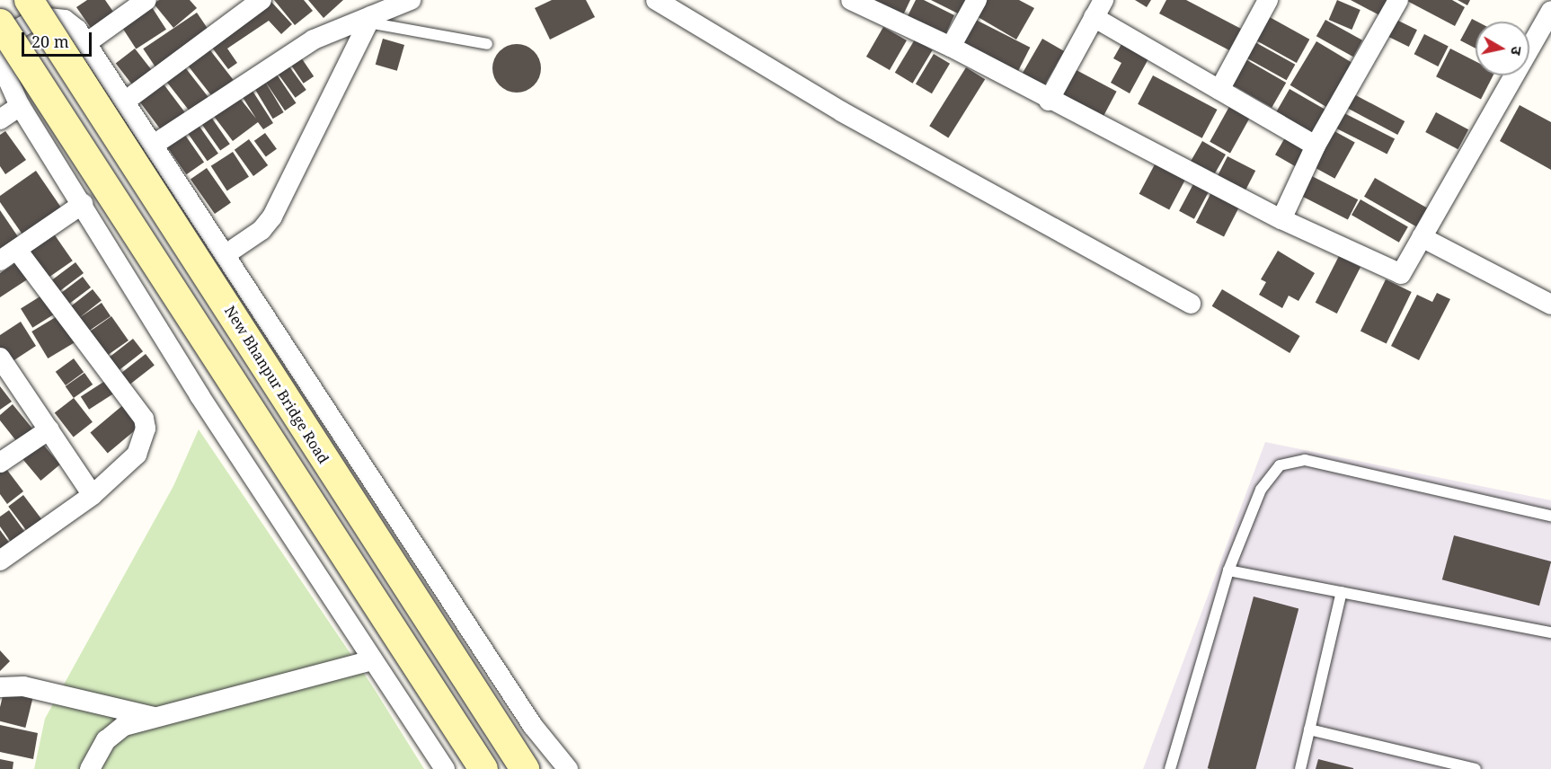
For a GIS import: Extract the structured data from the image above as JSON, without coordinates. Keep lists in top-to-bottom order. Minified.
{"streets":{"street":["New Bhanpur Bridge Road"]},"scale_bar":"20 m","north":"right"}
